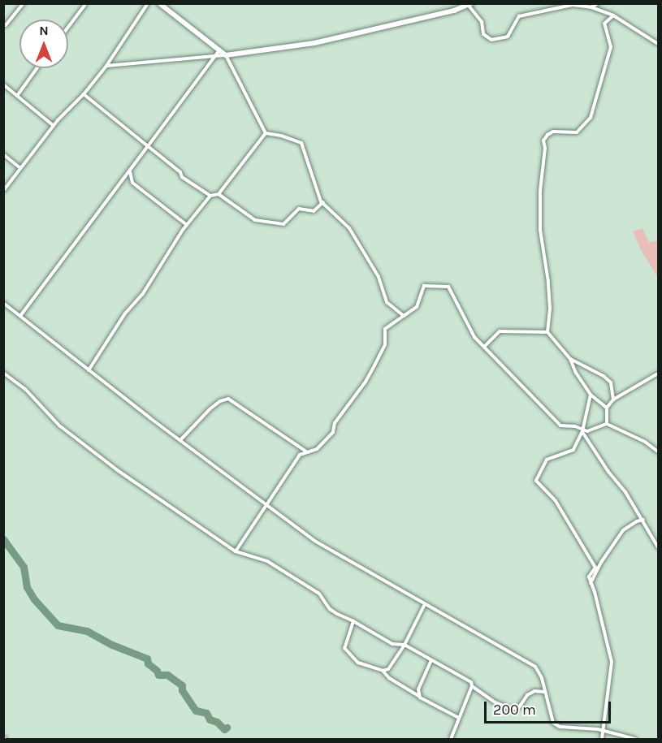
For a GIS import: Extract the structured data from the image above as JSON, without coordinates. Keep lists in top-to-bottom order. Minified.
{"scale_bar":"200 m","north":"top"}
